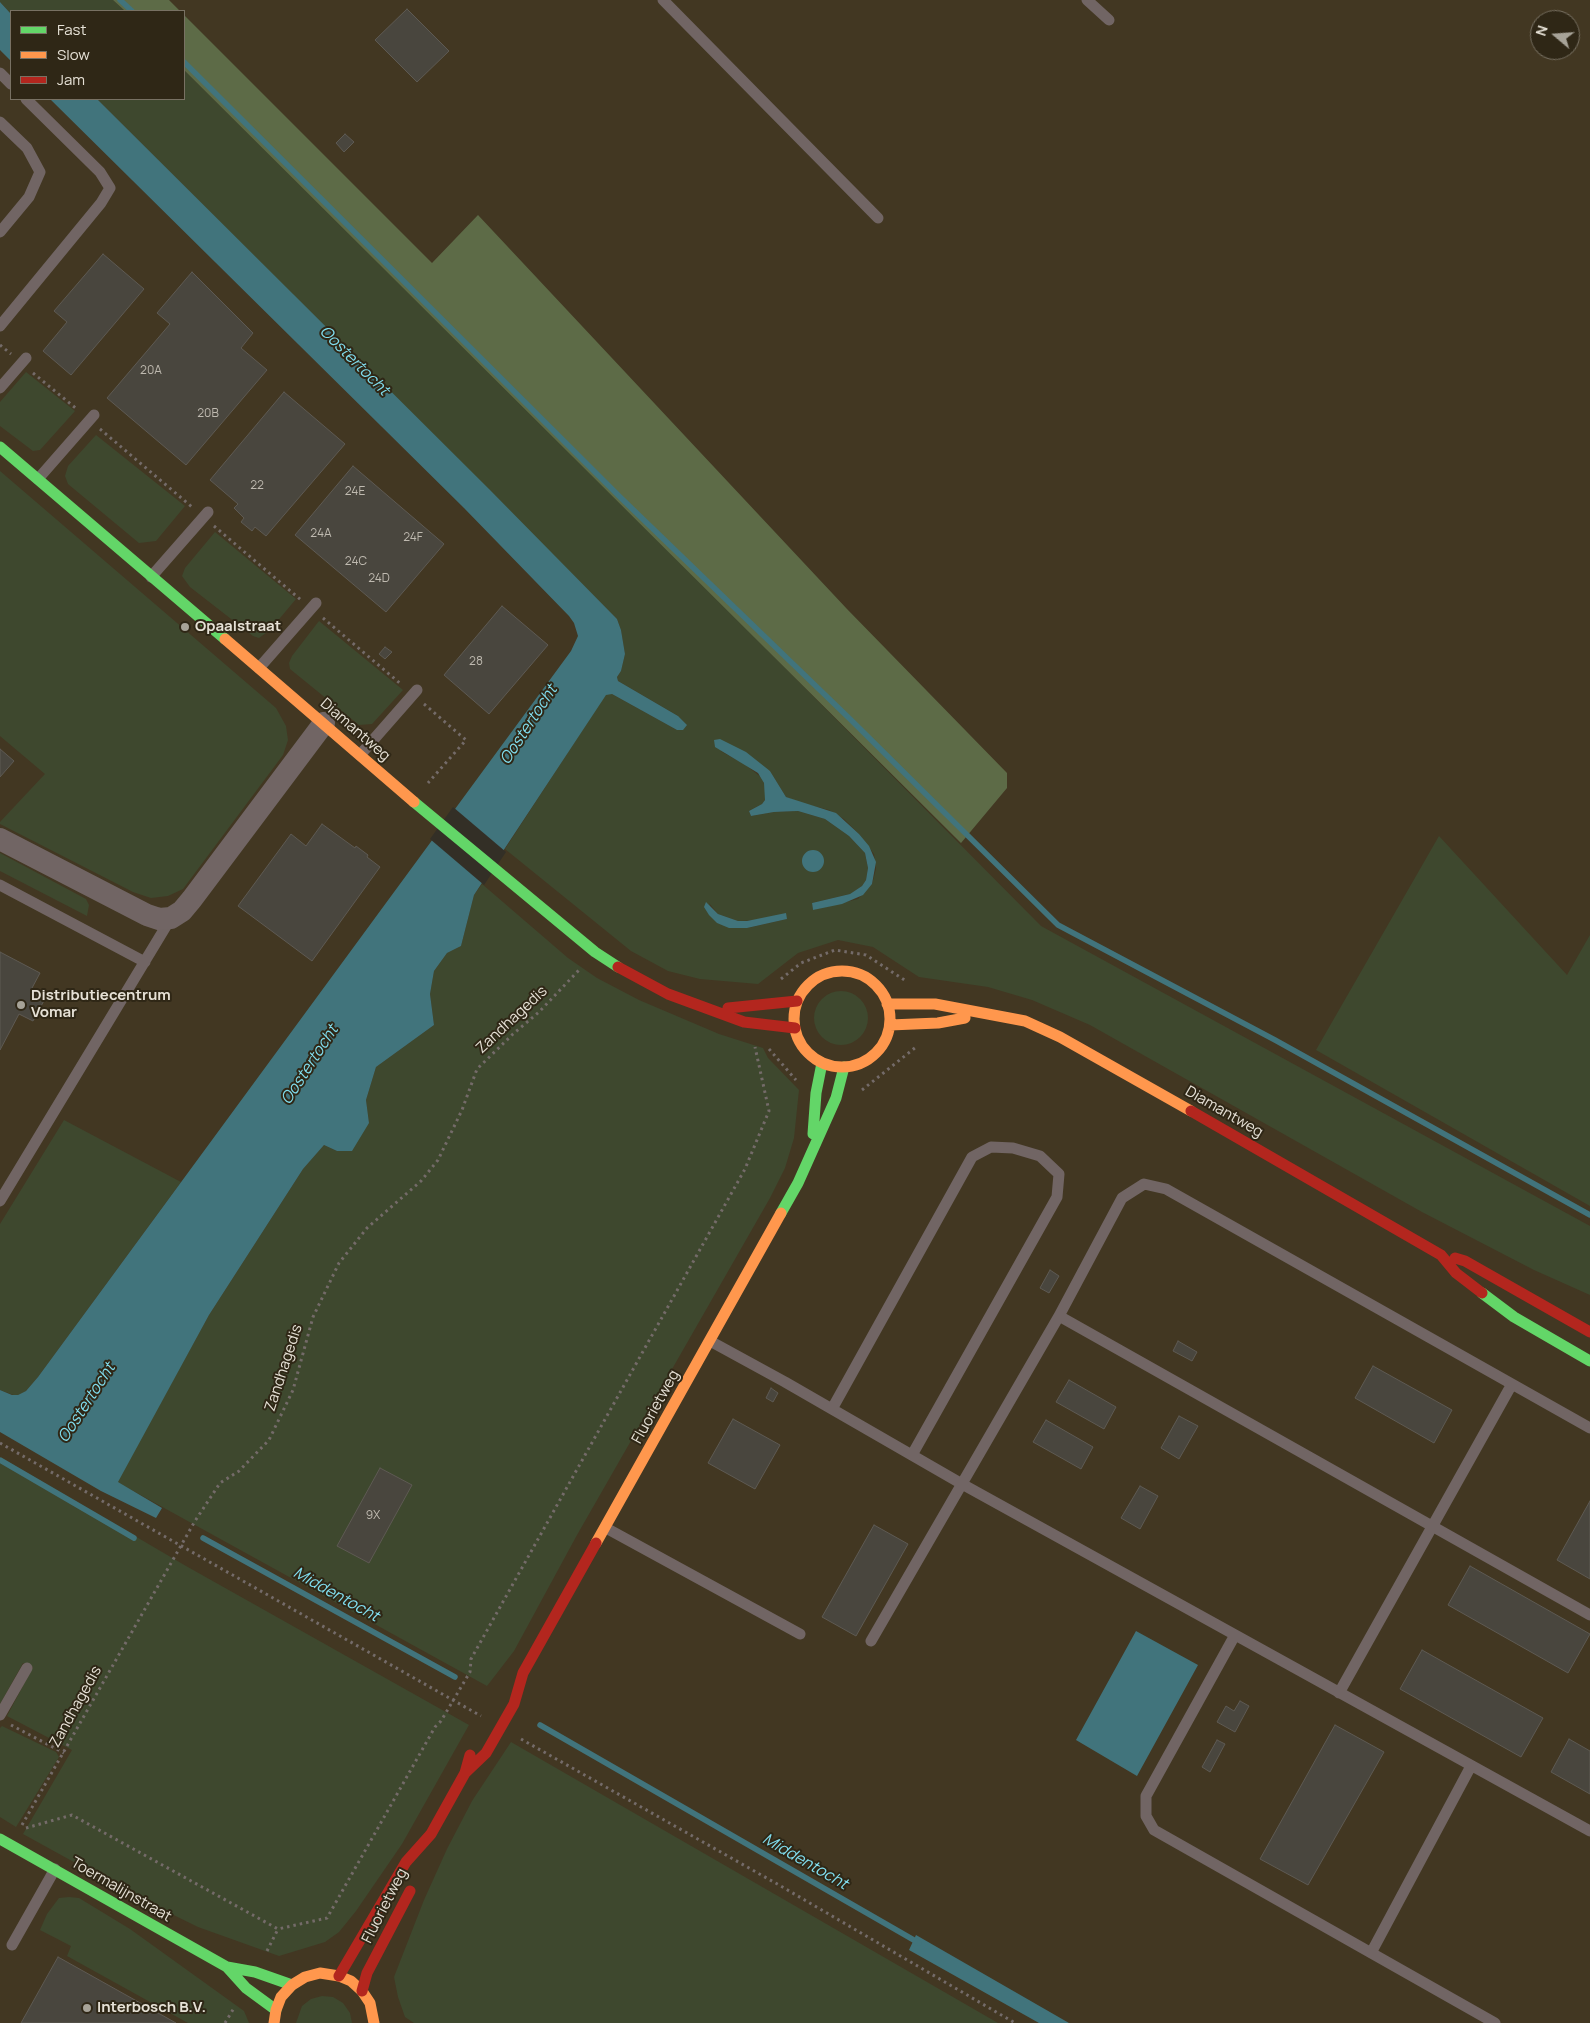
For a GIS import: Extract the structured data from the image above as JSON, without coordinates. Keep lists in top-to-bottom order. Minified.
{"streets":{"street":["Diamantweg","Fluorietweg","Toermalijnstraat"],"path":["Zandhagedis"]},"crossings":[["Diamantweg","Zandhagedis"],["Diamantweg","Fluorietweg"]],"water":["Oostertocht","Middentocht"],"places":["Opaalstraat","Distributiecentrum Vomar","Interbosch B.V."],"house_numbers":["20A","20B","22","24E","24A","24F","24C","24D","28","9X"],"legend":["Fast","Slow","Jam"],"north":"left"}
